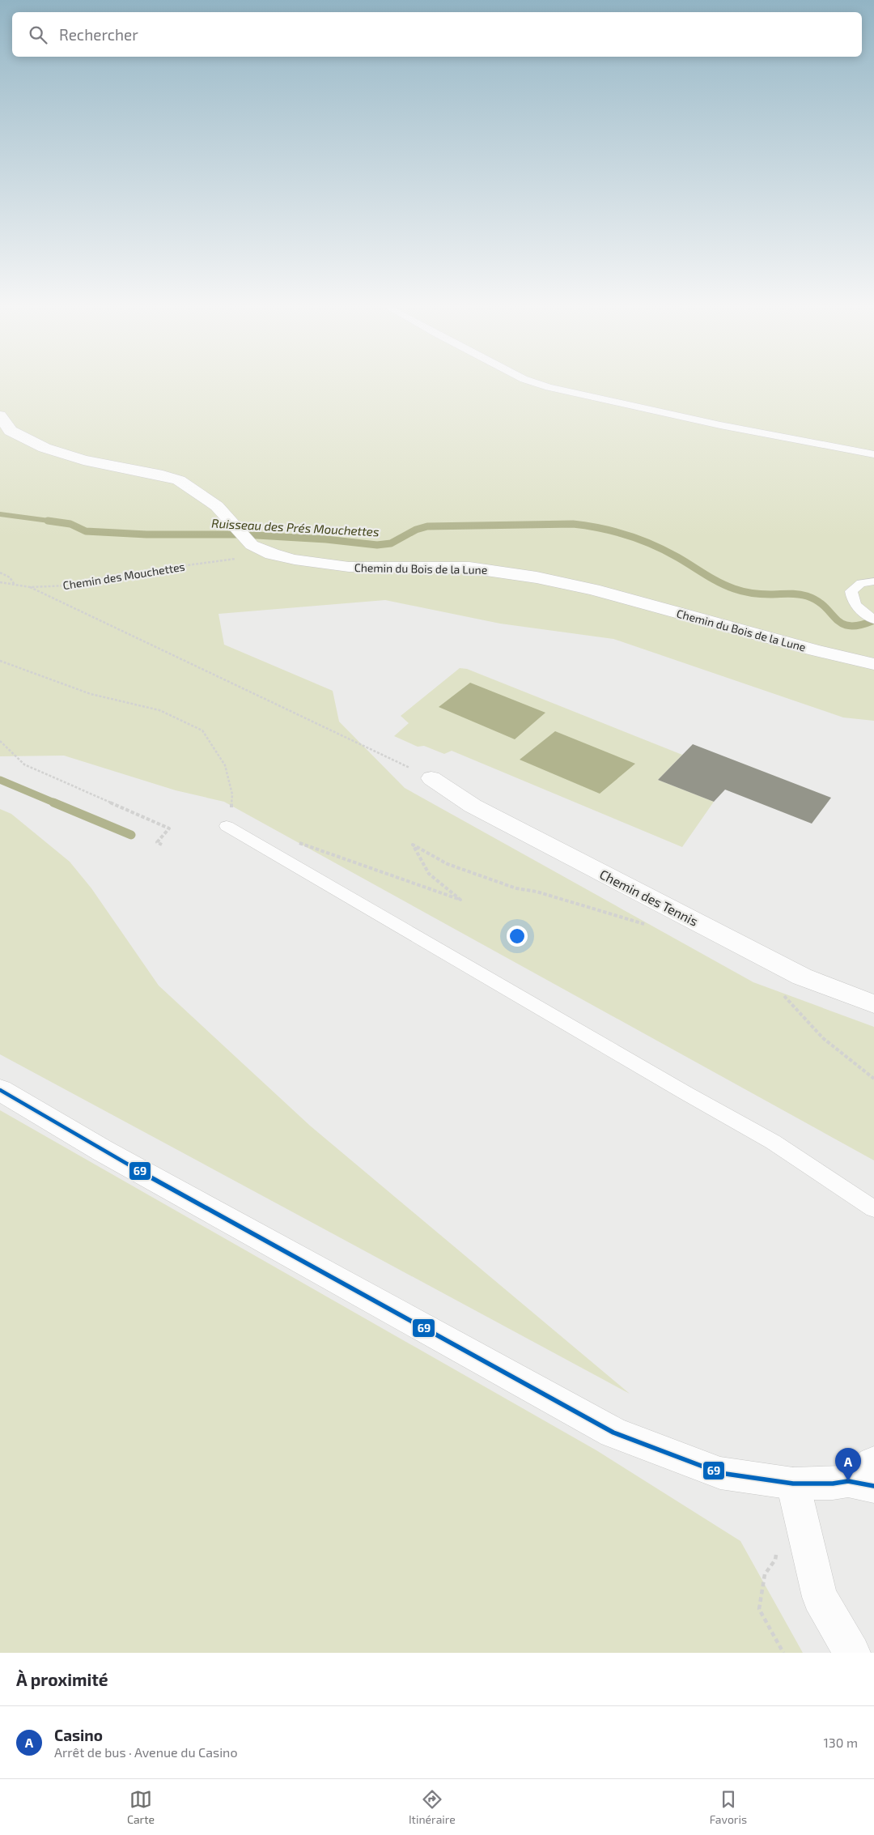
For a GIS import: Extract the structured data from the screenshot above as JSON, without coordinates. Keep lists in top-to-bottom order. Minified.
{"streets":{"street":["Chemin du Bois de la Lune","Chemin des Tennis"],"path":["Chemin des Mouchettes"]},"crossings":[["Chemin du Bois de la Lune","Chemin des Mouchettes"]],"water":["Ruisseau des Prés Mouchettes"],"lines":["transit line 69"],"page":{"search":"Rechercher","pins":"A","heading":"À proximité","list":[{"mark":"A","name":"Casino","note":"Arrêt de bus · Avenue du Casino","value":"130 m"}],"nav":["Carte","Itinéraire","Favoris"]}}
